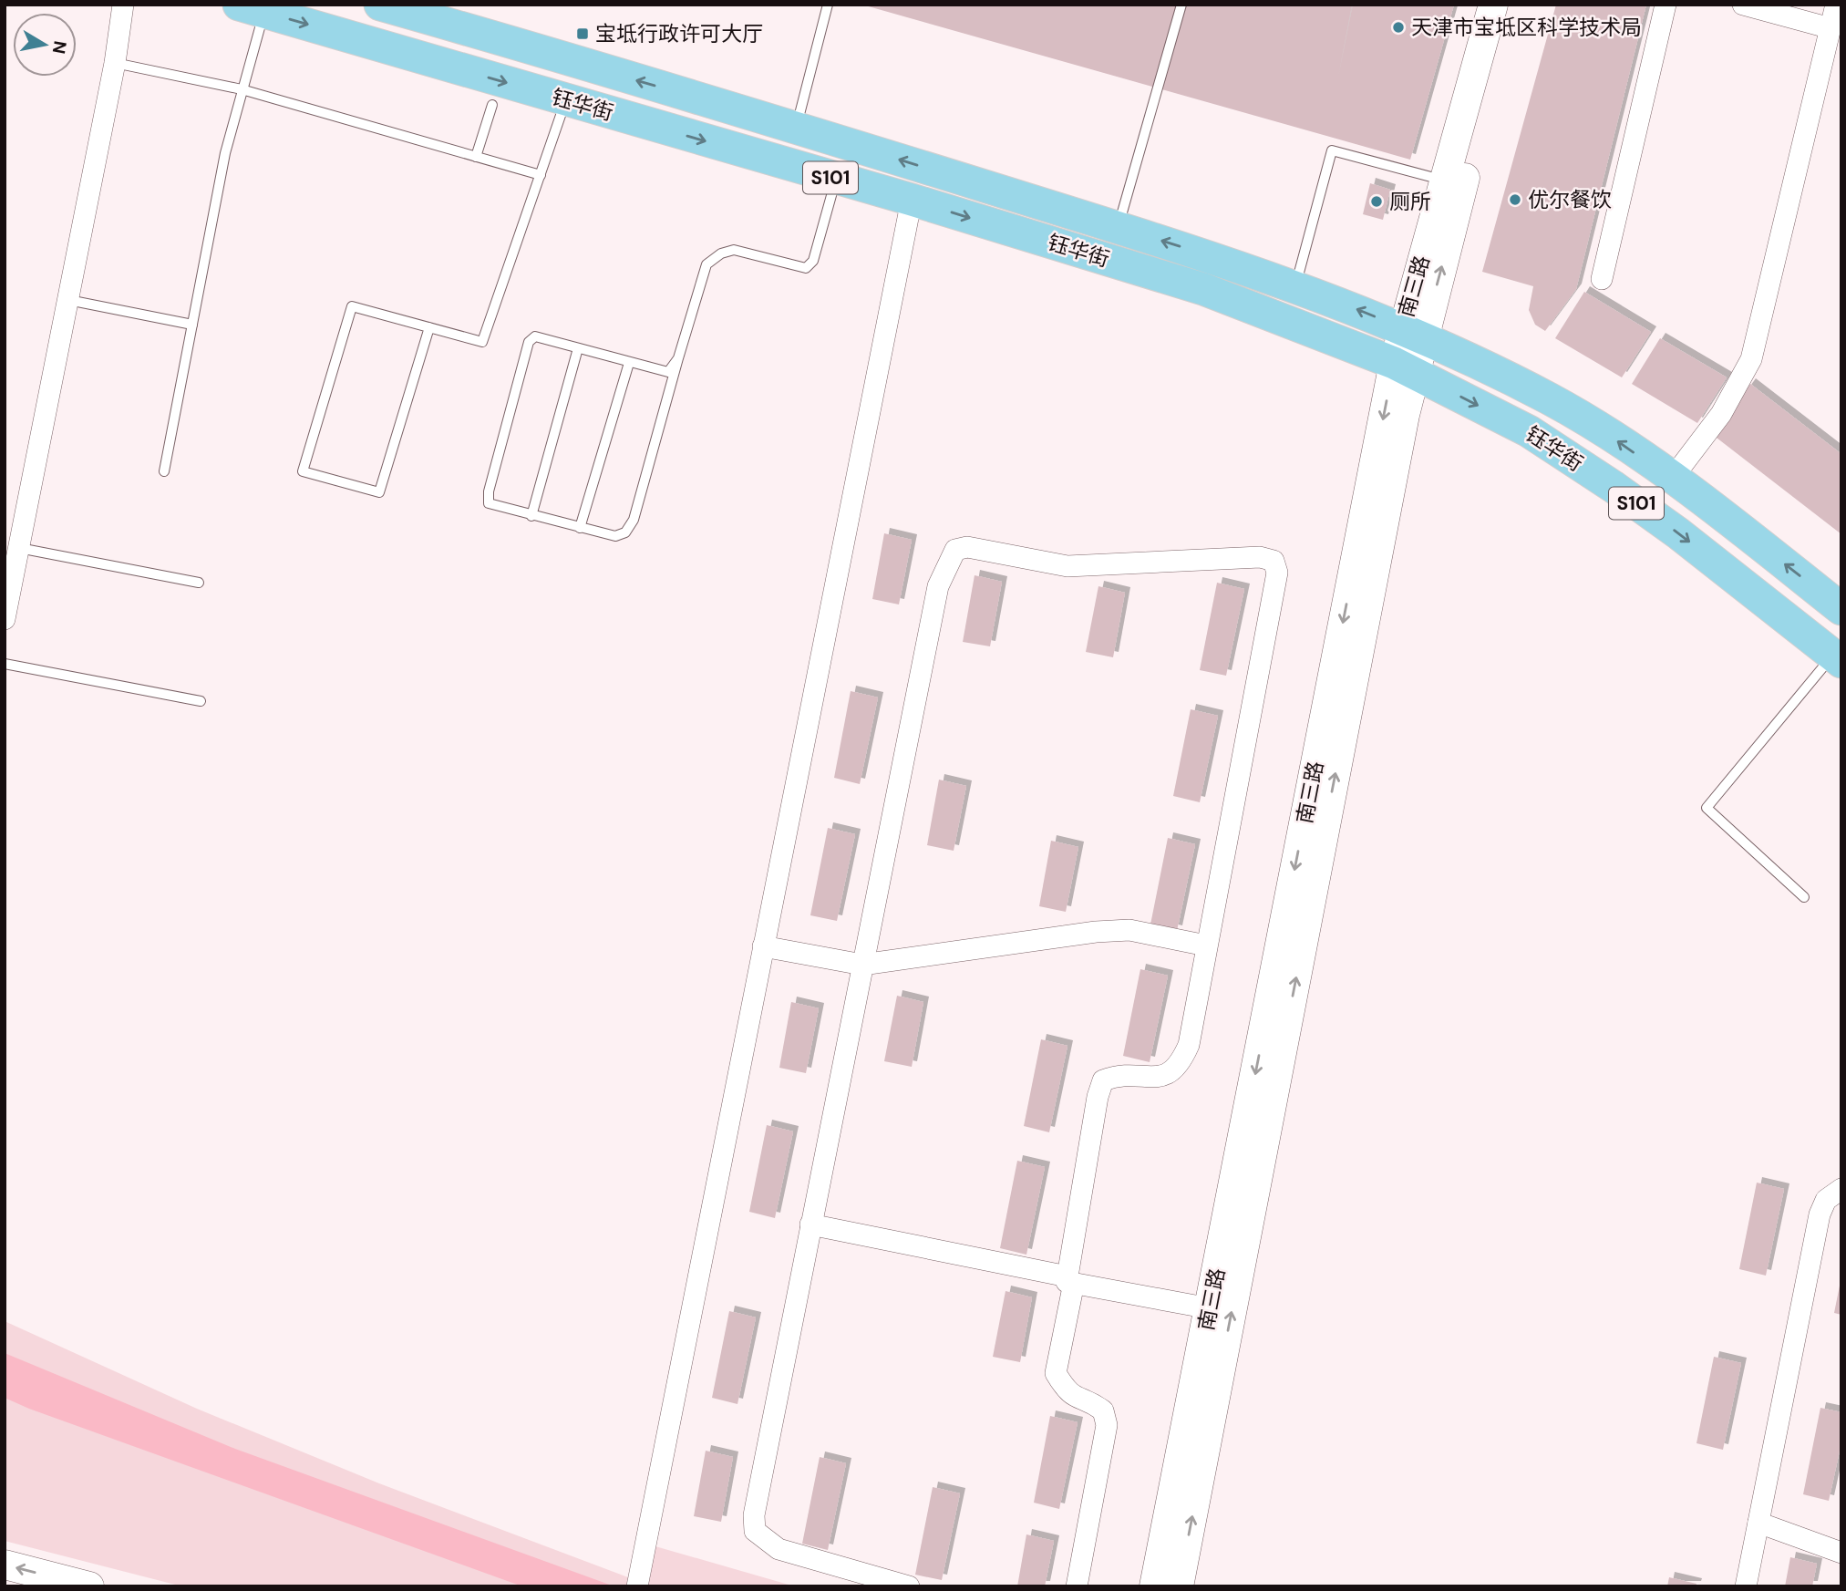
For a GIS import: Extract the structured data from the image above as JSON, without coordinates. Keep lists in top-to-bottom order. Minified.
{"streets":{"main road":["钰华街","S101"],"street":["南三路"]},"crossings":[["钰华街","南三路"]],"places":{"other":["天津市宝坻区科学技术局","优尔餐饮","厕所"],"transit":["宝坻行政许可大厅"]},"north":"right"}
